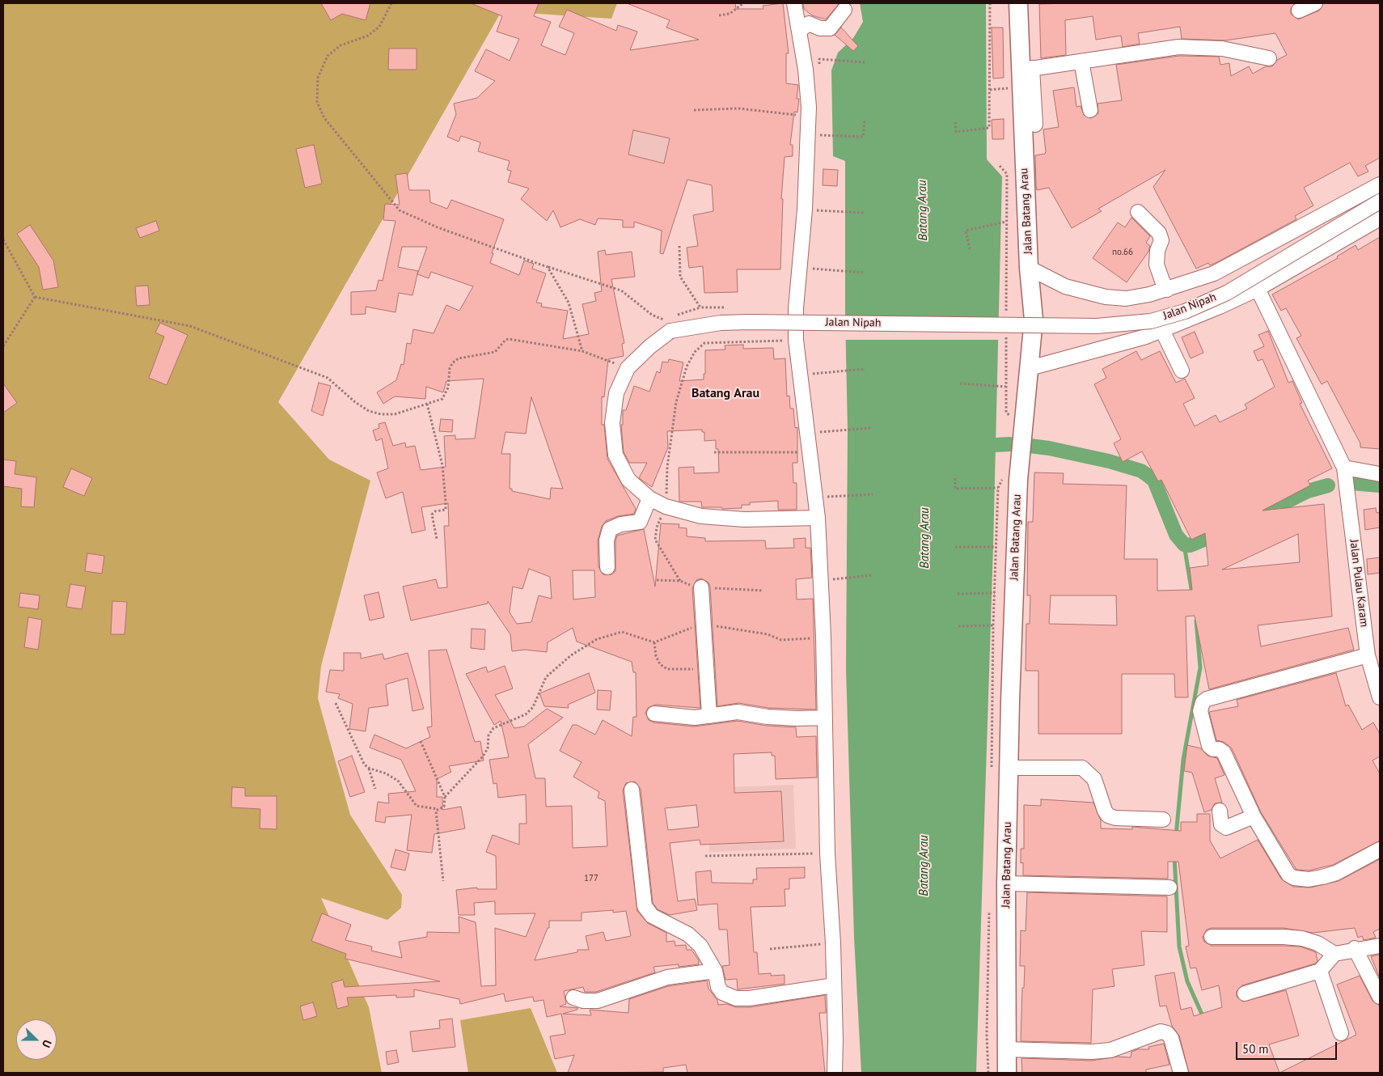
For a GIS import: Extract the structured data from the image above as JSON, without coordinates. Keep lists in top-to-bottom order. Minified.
{"streets":{"main road":["Jalan Batang Arau"],"street":["Jalan Nipah","Jalan Pulau Karam"]},"crossings":[["Jalan Batang Arau","Jalan Nipah"],["Jalan Nipah","Jalan Pulau Karam"]],"districts":["Batang Arau"],"water":["Batang Arau"],"house_numbers":["no.66","177"],"scale_bar":"50 m","north":"right"}
